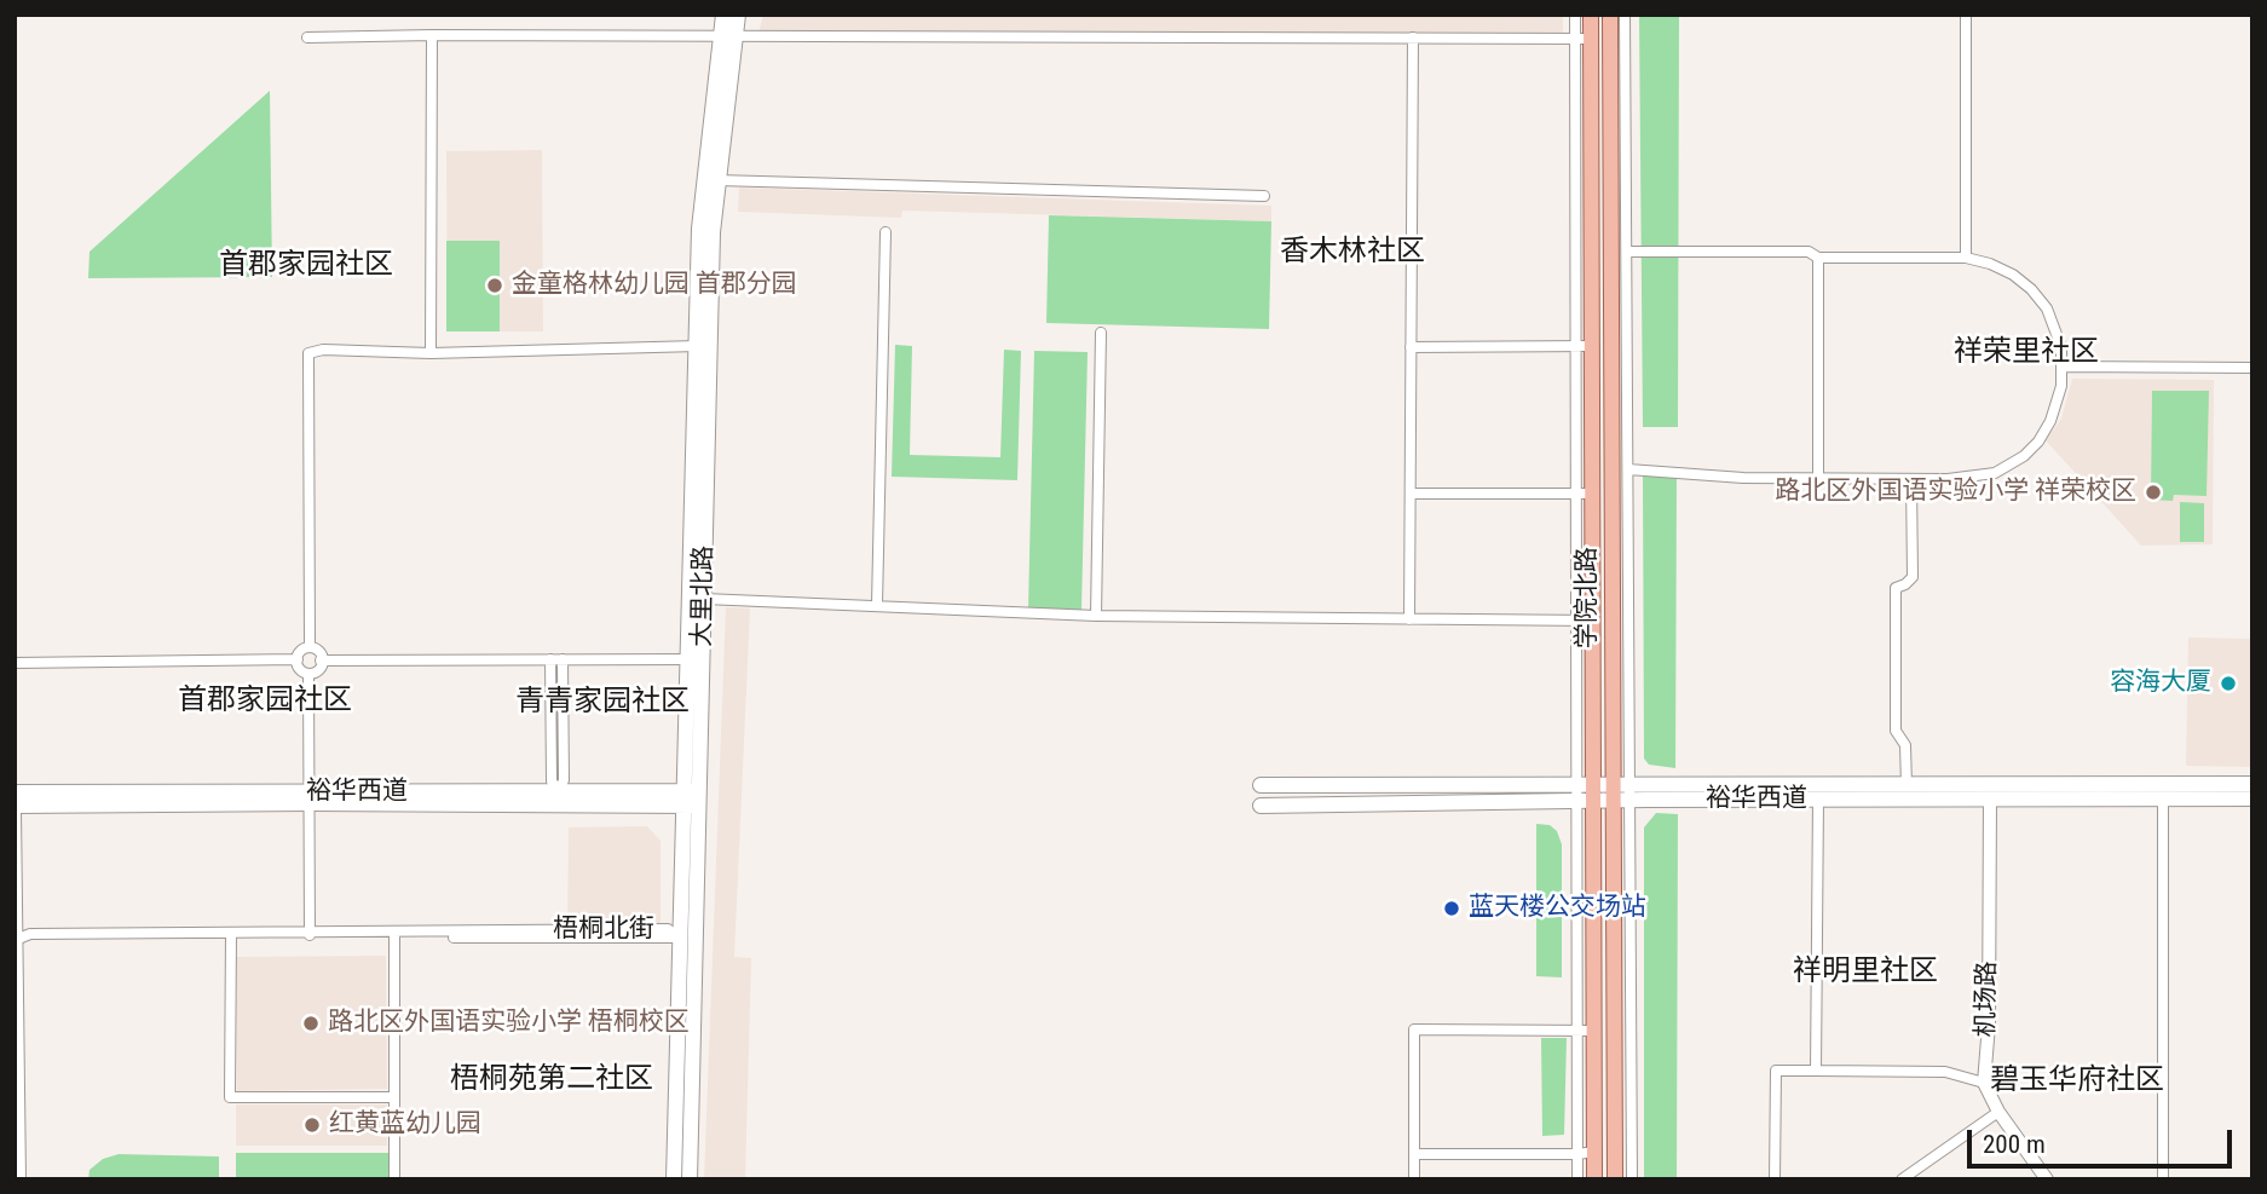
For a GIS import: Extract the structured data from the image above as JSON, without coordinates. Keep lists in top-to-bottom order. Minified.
{"streets":{"main road":["大里北路","学院北路","裕华西道"],"street":["梧桐北街","机场路"]},"crossings":[["大里北路","裕华西道"],["大里北路","梧桐北街"],["学院北路","裕华西道"],["裕华西道","机场路"]],"districts":["香木林社区","首郡家园社区","祥荣里社区","首郡家园社区","青青家园社区","祥明里社区","梧桐苑第二社区","碧玉华府社区"],"places":["金童格林幼儿园 首郡分园","路北区外国语实验小学 祥荣校区","容海大厦","蓝天楼公交场站","路北区外国语实验小学 梧桐校区","红黄蓝幼儿园"],"scale_bar":"200 m"}
